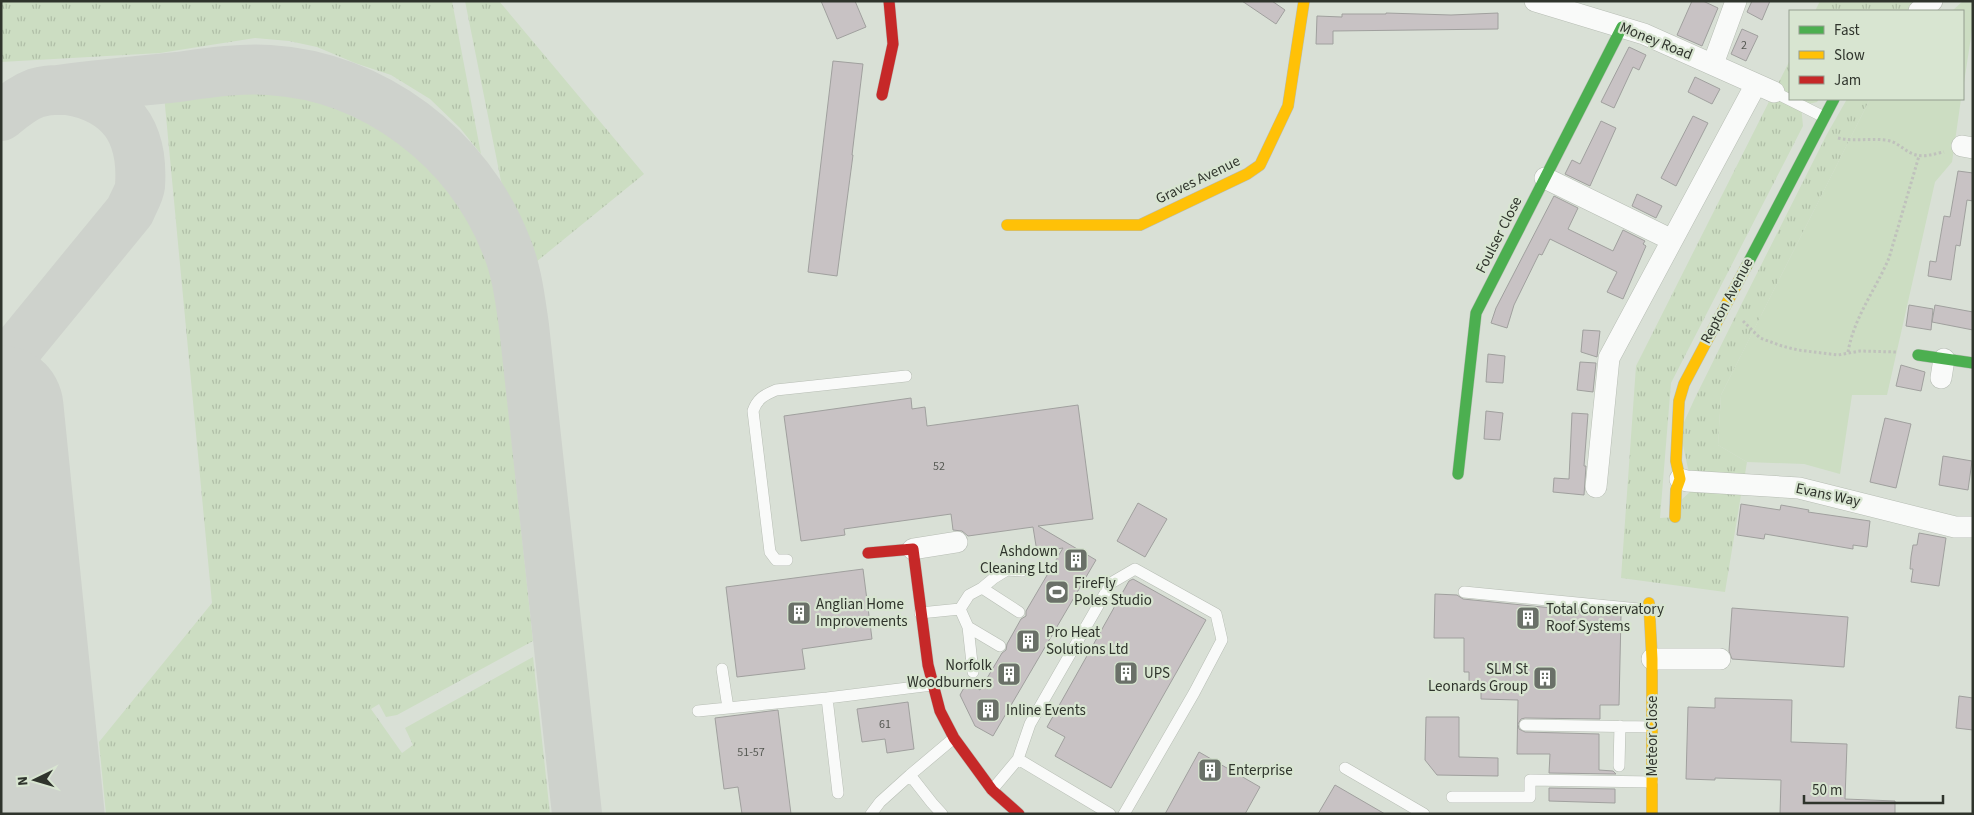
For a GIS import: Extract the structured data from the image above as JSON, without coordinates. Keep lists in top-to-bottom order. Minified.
{"streets":{"street":["Money Road","Graves Avenue","Foulser Close","Repton Avenue","Evans Way","Meteor Close"]},"crossings":[["Money Road","Foulser Close"],["Repton Avenue","Evans Way"]],"places":{"building":["Ashdown Cleaning Ltd","Anglian Home Improvements","Total Conservatory Roof Systems","Pro Heat Solutions Ltd","UPS","Norfolk Woodburners","SLM St Leonards Group","Inline Events","Enterprise"],"sports":["FireFly Poles Studio"]},"house_numbers":["2","52","61","51-57"],"legend":["Fast","Slow","Jam"],"scale_bar":"50 m","north":"left"}
